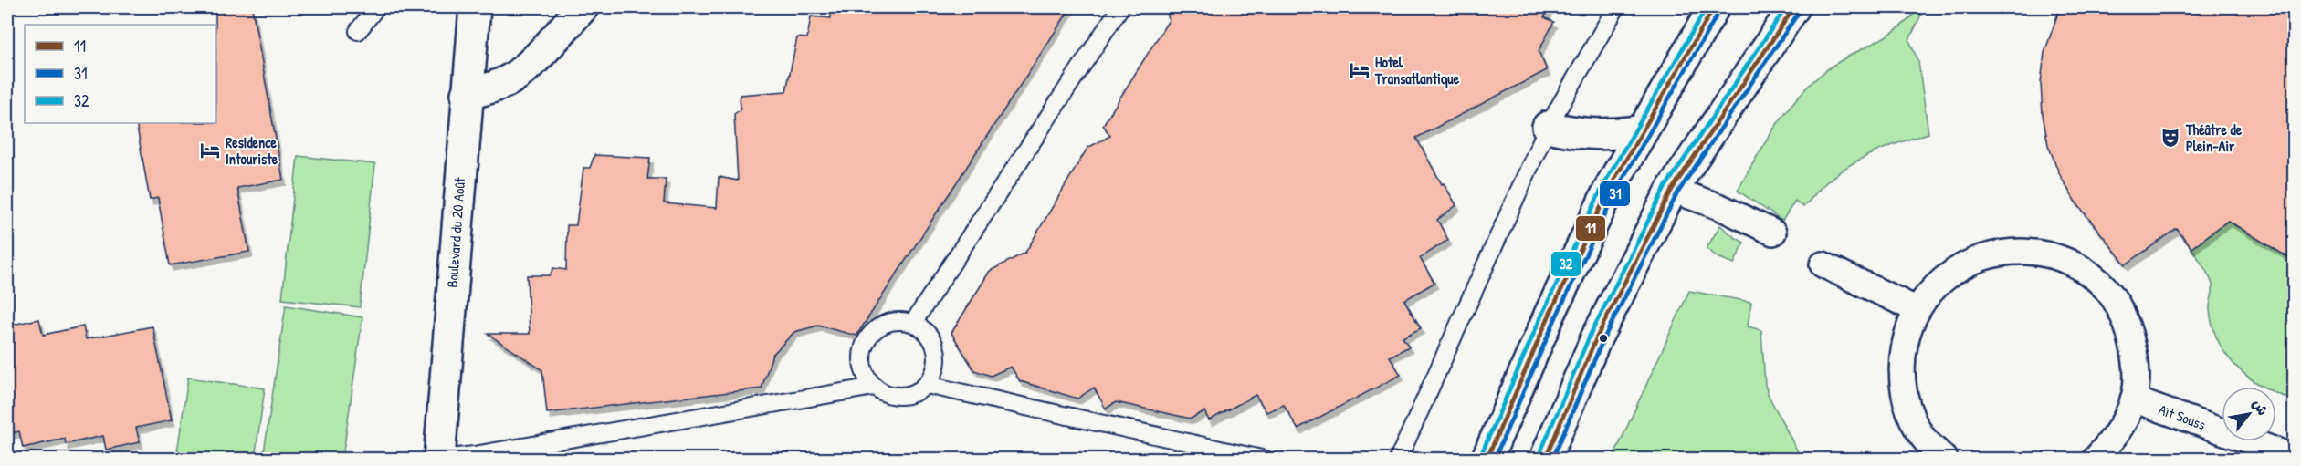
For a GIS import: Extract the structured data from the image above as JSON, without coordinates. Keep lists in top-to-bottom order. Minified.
{"streets":{"main road":["Boulevard du 20 Août"],"street":["Aït Souss"]},"places":{"hotel":["Hotel Transatlantique","Residence Intouriste"],"theatre":["Théâtre de Plein-Air"]},"lines":["transit line 11","transit line 32","transit line 31"],"legend":["11","31","32"],"north":"top right"}
